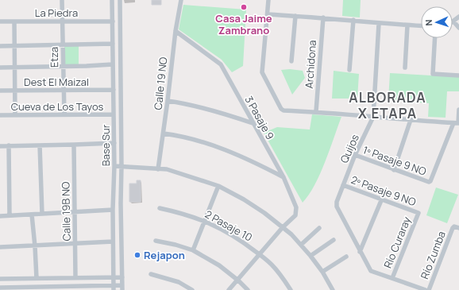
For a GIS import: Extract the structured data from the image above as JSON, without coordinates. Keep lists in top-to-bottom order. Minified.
{"streets":{"street":["La Piedra","Etza","Archidona","Dest El Maizal","Calle 19 NO","Cueva de Los Tayos","3 Pasaje 9","Base Sur","Quijos","1º Pasaje 9 NO","2º Pasaje 9 NO","Calle 19B NO","2 Pasaje 10","Río Curaray","Río Zumba"]},"crossings":[["La Piedra","Etza"],["La Piedra","Base Sur"],["Etza","Dest El Maizal"],["Etza","Cueva de Los Tayos"],["Dest El Maizal","Base Sur"],["Calle 19 NO","3 Pasaje 9"],["Cueva de Los Tayos","Base Sur"],["3 Pasaje 9","2 Pasaje 10"],["Quijos","1º Pasaje 9 NO"],["Quijos","2º Pasaje 9 NO"],["Quijos","Río Curaray"],["2º Pasaje 9 NO","Río Curaray"]],"districts":["ALBORADA X ETAPA"],"places":["Casa Jaime Zambrano","Rejapon"],"north":"left"}
